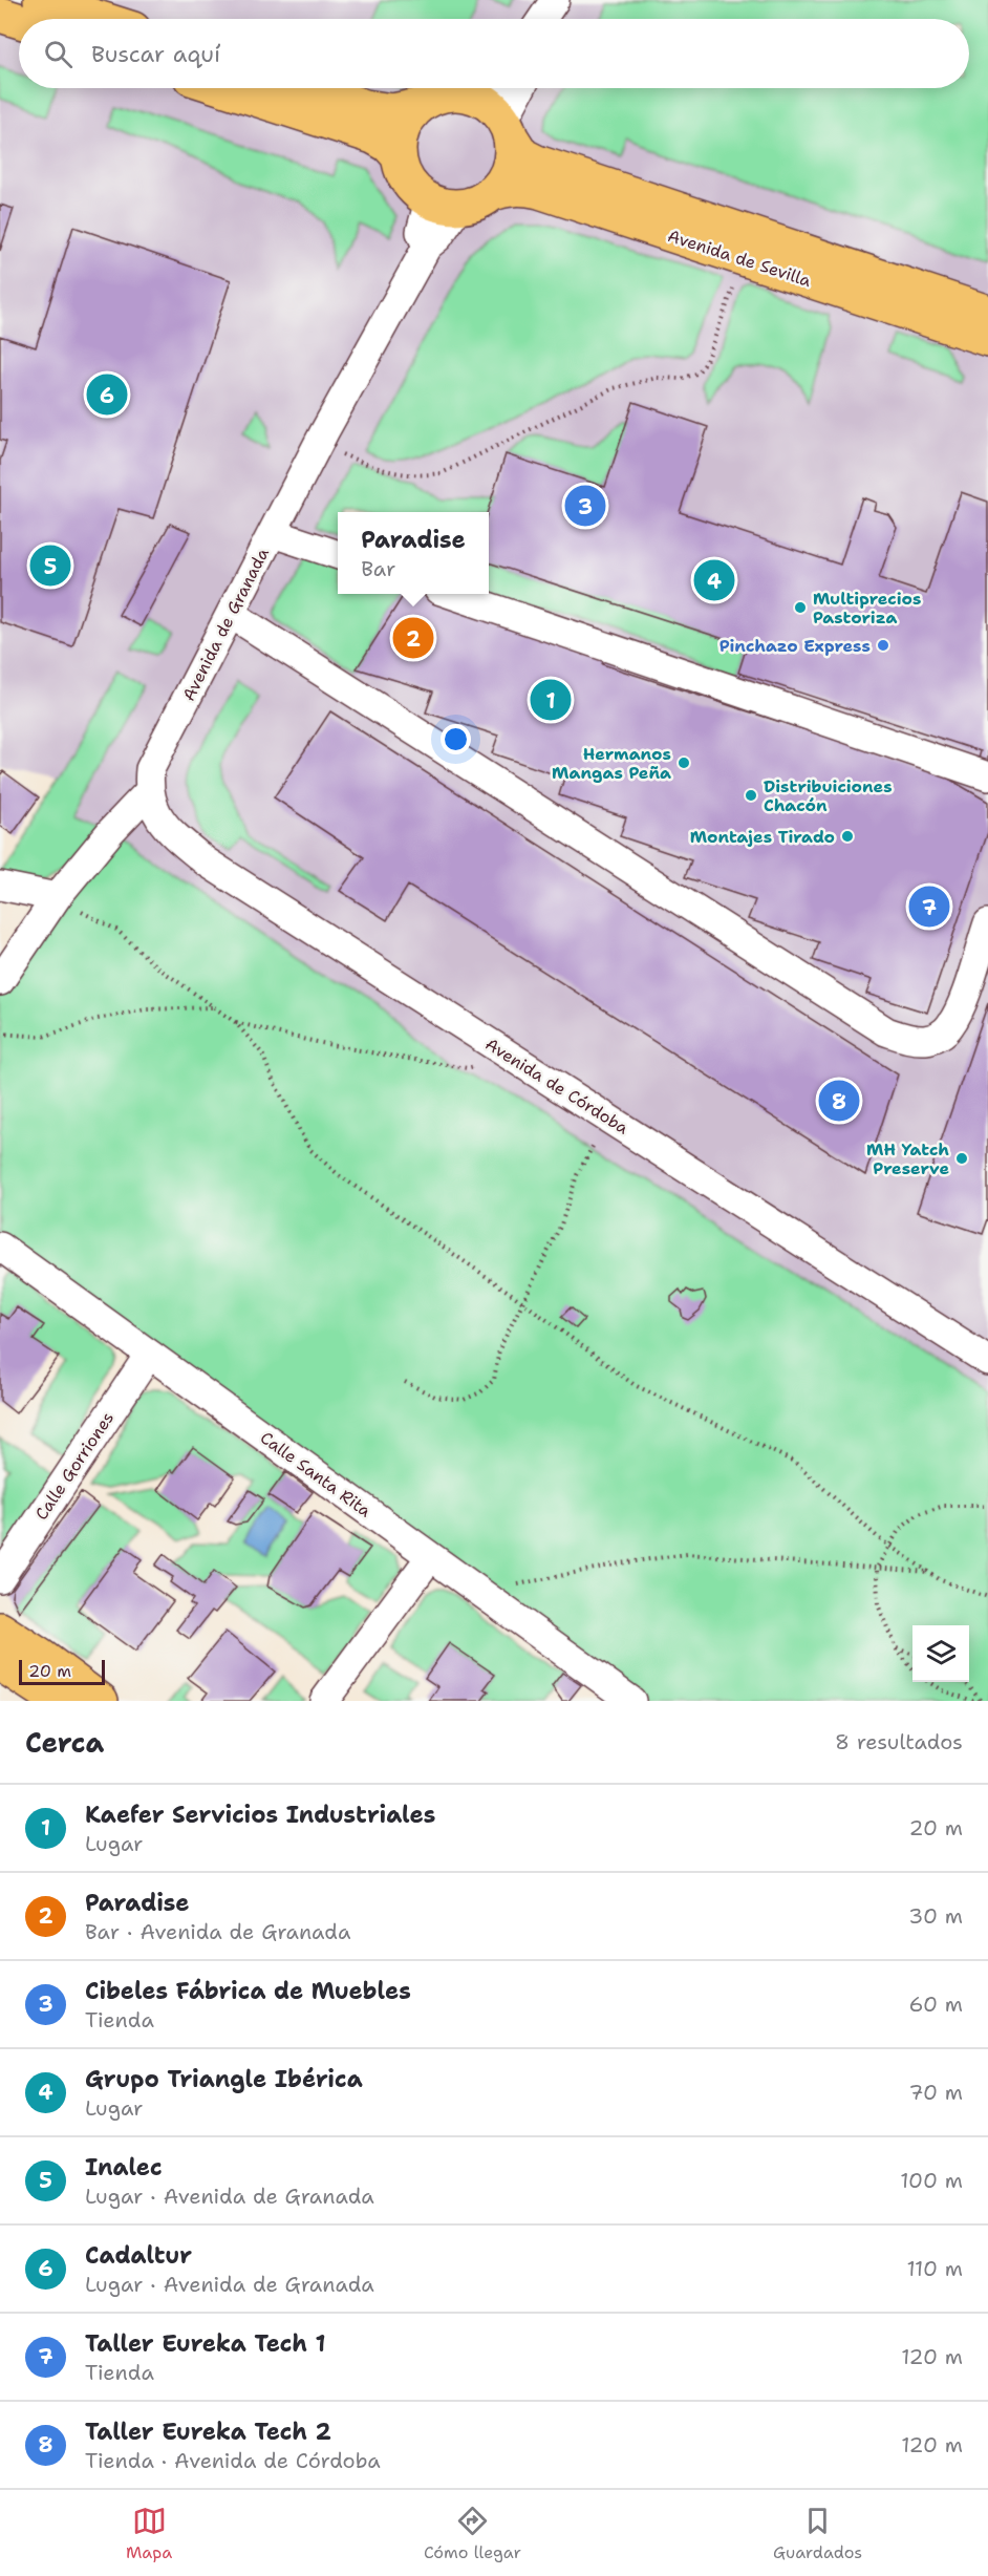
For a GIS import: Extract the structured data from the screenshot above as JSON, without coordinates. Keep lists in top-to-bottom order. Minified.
{"streets":{"main road":["Avenida de Sevilla"],"street":["Avenida de Granada","Avenida de Córdoba","Calle Gorriones","Calle Santa Rita"]},"crossings":[["Avenida de Sevilla","Avenida de Granada"],["Avenida de Granada","Avenida de Córdoba"],["Calle Gorriones","Calle Santa Rita"]],"places":["Multiprecios Pastoriza","Pinchazo Express","Hermanos Mangas Peña","Distribuiciones Chacón","Montajes Tirado","MH Yatch Preserve"],"scale_bar":"20 m","page":{"search":"Buscar aquí","pins":["6","3","5","4","2","1","7","8"],"popup":["Paradise","Bar"],"scale":"20 m","heading":["Cerca","8 resultados"],"list":[{"mark":"1","name":"Kaefer Servicios Industriales","note":"Lugar","value":"20 m"},{"mark":"2","name":"Paradise","note":"Bar · Avenida de Granada","value":"30 m"},{"mark":"3","name":"Cibeles Fábrica de Muebles","note":"Tienda","value":"60 m"},{"mark":"4","name":"Grupo Triangle Ibérica","note":"Lugar","value":"70 m"},{"mark":"5","name":"Inalec","note":"Lugar · Avenida de Granada","value":"100 m"},{"mark":"6","name":"Cadaltur","note":"Lugar · Avenida de Granada","value":"110 m"},{"mark":"7","name":"Taller Eureka Tech 1","note":"Tienda","value":"120 m"},{"mark":"8","name":"Taller Eureka Tech 2","note":"Tienda · Avenida de Córdoba","value":"120 m"}],"nav":["Mapa","Cómo llegar","Guardados"]}}
